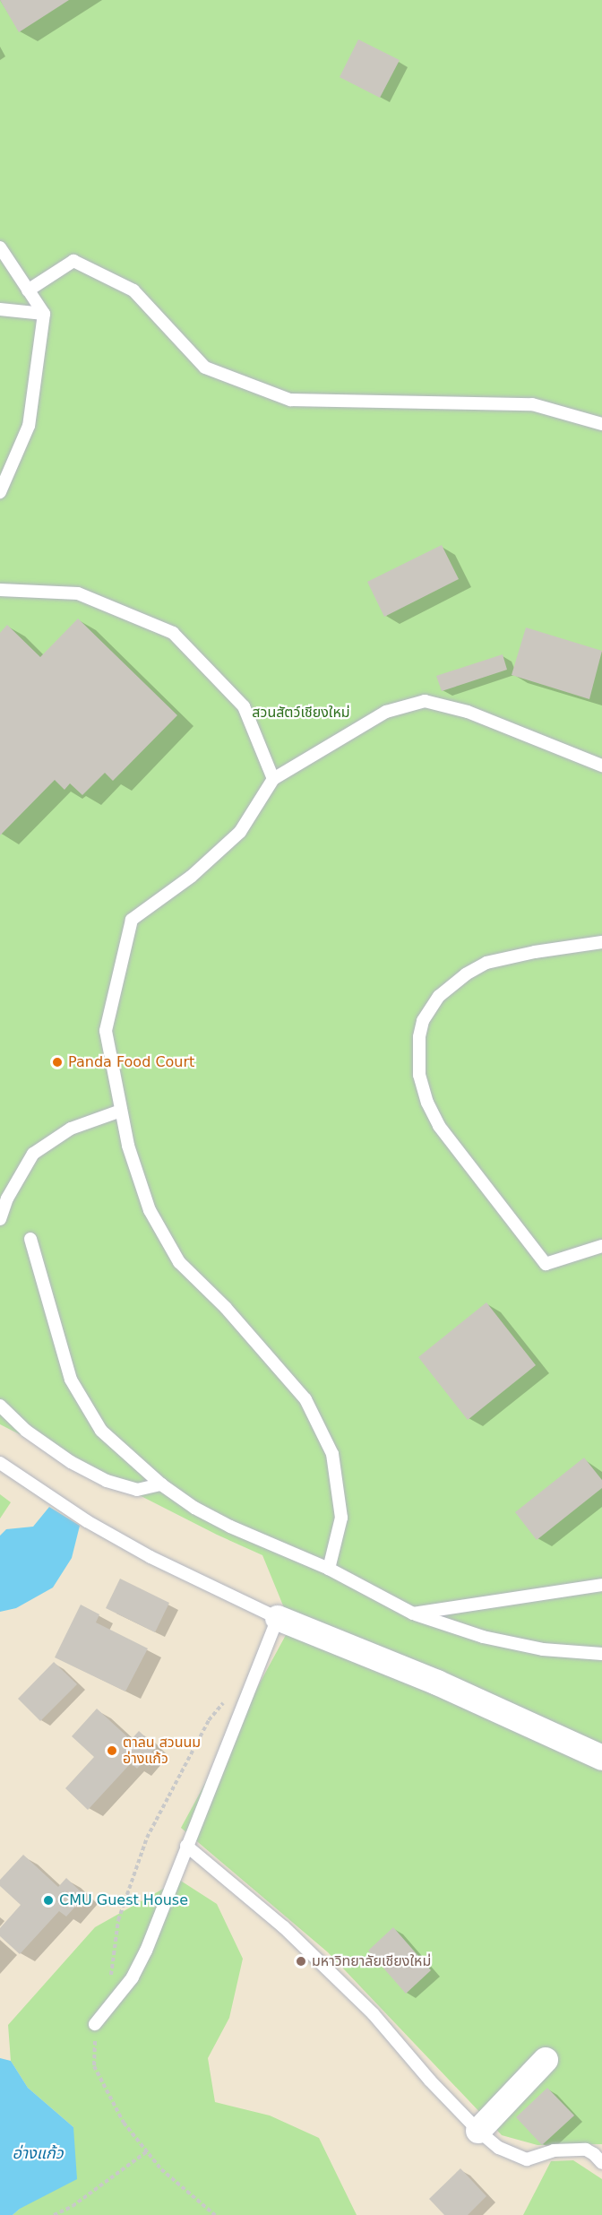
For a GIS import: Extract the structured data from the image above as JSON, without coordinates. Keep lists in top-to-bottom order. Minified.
{"water":["อ่างแก้ว"],"parks":["สวนสัตว์เชียงใหม่"],"places":["Panda Food Court","ตาลน สวนนม อ่างแก้ว","CMU Guest House","มหาวิทยาลัยเชียงใหม่"]}
